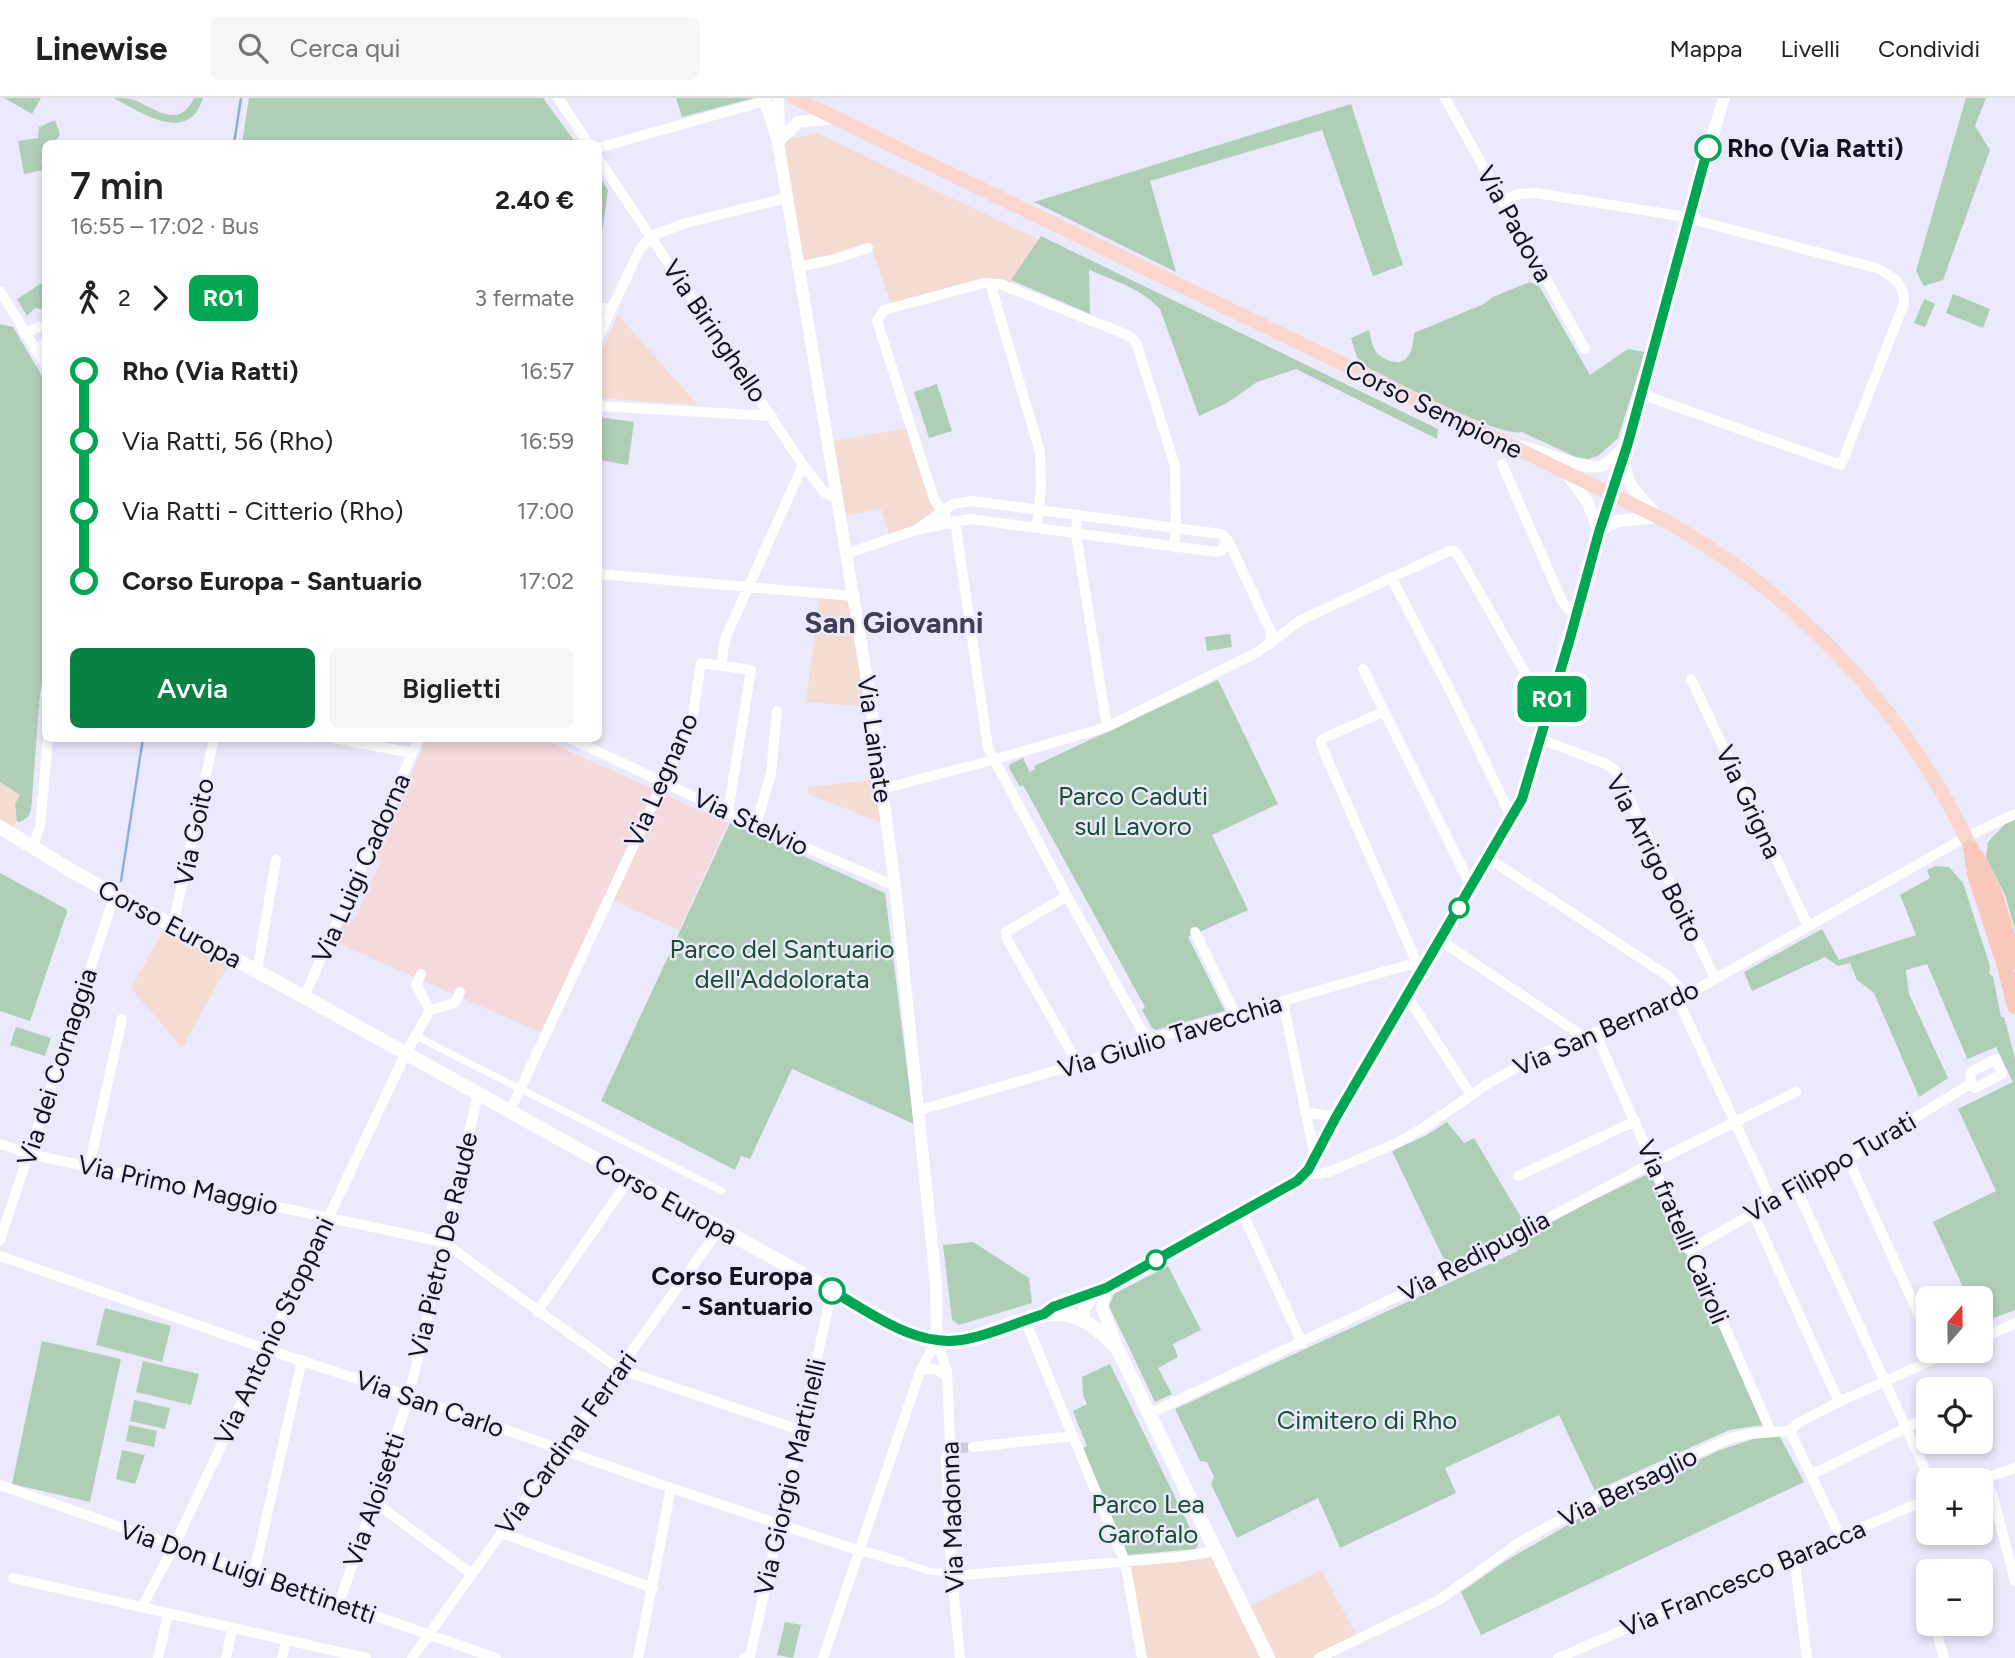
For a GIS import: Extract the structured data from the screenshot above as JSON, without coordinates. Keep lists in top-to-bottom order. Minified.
{"streets":{"highway":["Corso Sempione"],"main road":["Corso Europa"],"street":["Via Padova","Via Biringhello","Via Lainate","Via Legnano","Via Grigna","Via Stelvio","Via Goito","Via Arrigo Boito","Via Luigi Cadorna","Via San Bernardo","Via Giulio Tavecchia","Via dei Cornaggia","Via Filippo Turati","Via Primo Maggio","Via fratelli Cairoli","Via Pietro De Raude","Via Redipuglia","Via Antonio Stoppani","Via San Carlo","Via Cardinal Ferrari","Via Giorgio Martinelli","Via Bersaglio","Via Aloisetti","Via Madonna","Via Don Luigi Bettinetti","Via Francesco Baracca"]},"crossings":[["Via Biringhello","Via Lainate"],["Corso Sempione","Via San Bernardo"],["Via Lainate","Via Stelvio"],["Via Lainate","Corso Europa"],["Via Lainate","Via Giulio Tavecchia"],["Via Lainate","Via Madonna"],["Via Legnano","Via Stelvio"],["Via Legnano","Corso Europa"],["Via Grigna","Via San Bernardo"],["Via Goito","Corso Europa"],["Via Arrigo Boito","Via San Bernardo"],["Via Luigi Cadorna","Corso Europa"],["Corso Europa","Via dei Cornaggia"],["Corso Europa","Via Pietro De Raude"],["Corso Europa","Via Redipuglia"],["Corso Europa","Via Antonio Stoppani"],["Corso Europa","Via Cardinal Ferrari"],["Corso Europa","Via Giorgio Martinelli"],["Corso Europa","Via Madonna"],["Via San Bernardo","Via fratelli Cairoli"],["Via dei Cornaggia","Via Primo Maggio"],["Via Filippo Turati","Via fratelli Cairoli"],["Via Primo Maggio","Via Pietro De Raude"],["Via Primo Maggio","Via Antonio Stoppani"],["Via fratelli Cairoli","Via Redipuglia"],["Via fratelli Cairoli","Via Bersaglio"],["Via Pietro De Raude","Via San Carlo"],["Via Pietro De Raude","Via Aloisetti"],["Via Antonio Stoppani","Via San Carlo"],["Via Antonio Stoppani","Via Don Luigi Bettinetti"],["Via San Carlo","Via Cardinal Ferrari"],["Via San Carlo","Via Giorgio Martinelli"],["Via San Carlo","Via Aloisetti"],["Via Cardinal Ferrari","Via Don Luigi Bettinetti"],["Via Aloisetti","Via Don Luigi Bettinetti"]],"districts":["San Giovanni"],"parks":["Parco Caduti sul Lavoro","Parco del Santuario dell'Addolorata","Cimitero di Rho","Parco Lea Garofalo"],"places":["Rho (Via Ratti)","Corso Europa - Santuario"],"lines":["bus line R01"],"north":"top","page":{"header":"Linewise","search":"Cerca qui","nav":["Mappa","Livelli","Condividi"],"on_map":"R01","heading":["7 min","16:55 – 17:02 · Bus","2.40 €"],"legs":["2","R01","3 fermate"],"list":[{"name":"Rho (Via Ratti)","value":"16:57"},{"name":"Via Ratti, 56 (Rho)","value":"16:59"},{"name":"Via Ratti - Citterio (Rho)","value":"17:00"},{"name":"Corso Europa - Santuario","value":"17:02"}],"buttons":["Avvia","Biglietti"],"map_buttons":["+","−"]}}
